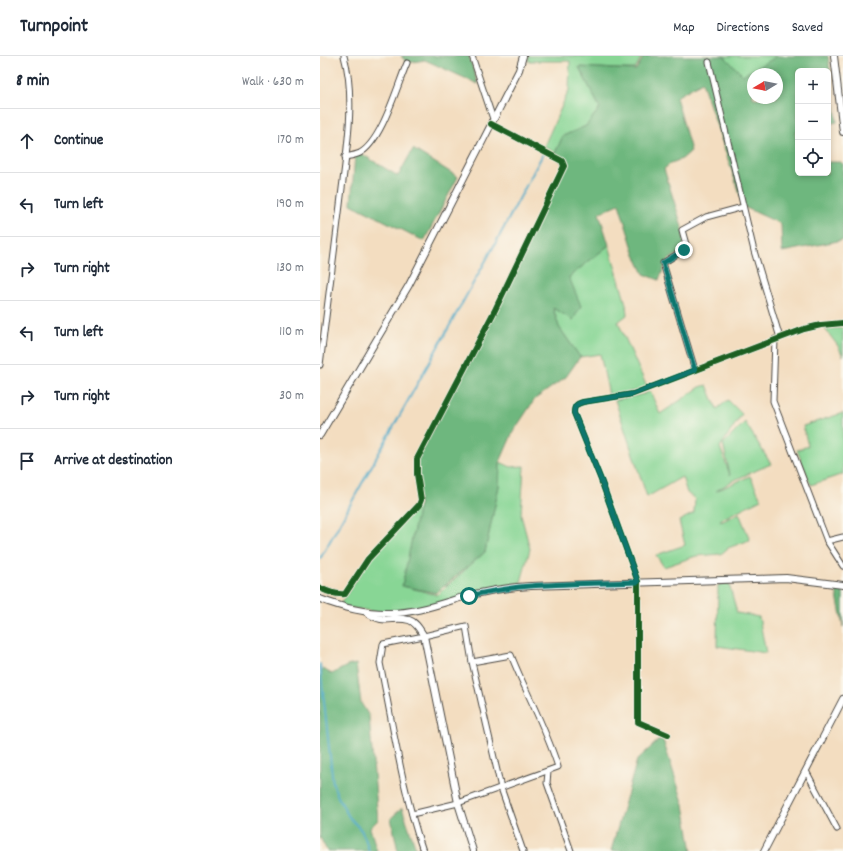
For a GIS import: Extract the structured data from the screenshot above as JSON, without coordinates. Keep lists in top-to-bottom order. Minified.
{"north":"left","page":{"header":"Turnpoint","nav":["Map","Directions","Saved"],"heading":["8 min","Walk · 630 m"],"map_buttons":["+","−"],"list":[["Continue","170 m"],["Turn left","190 m"],["Turn right","130 m"],["Turn left","110 m"],["Turn right","30 m"],"Arrive at destination"]}}
